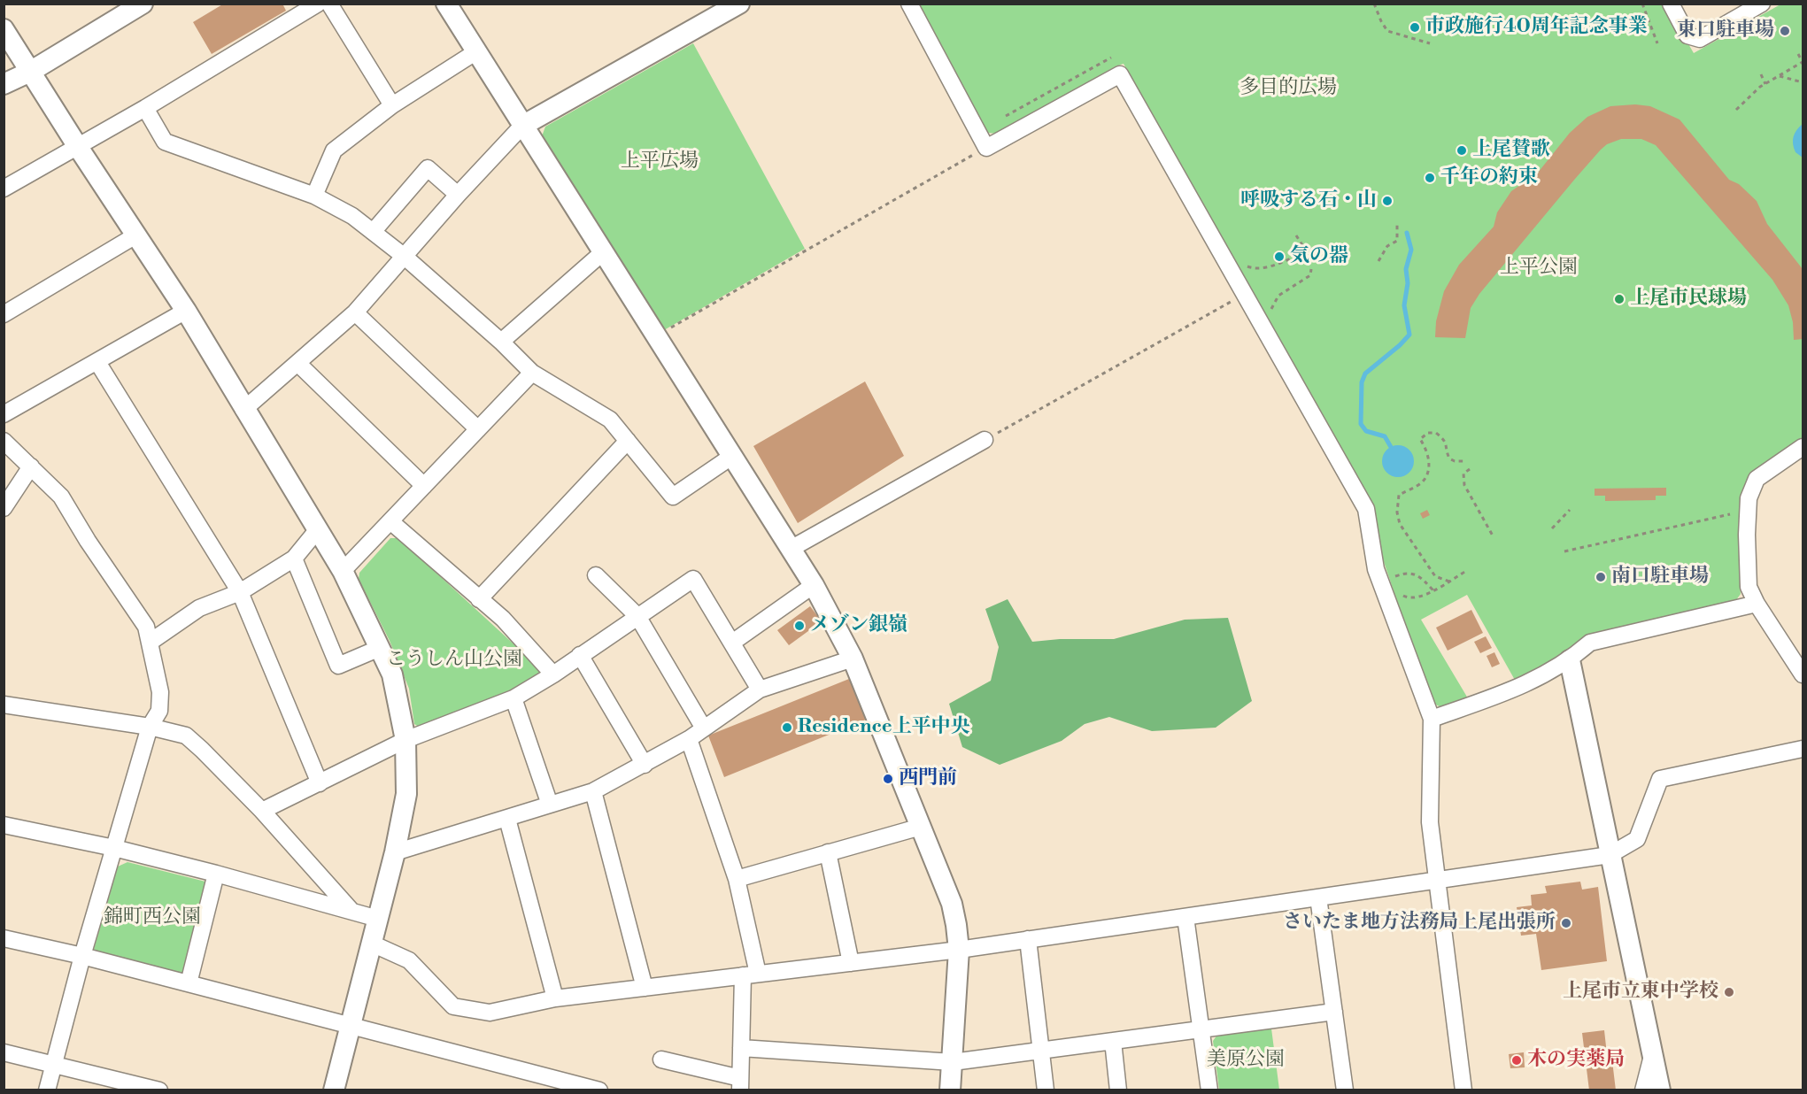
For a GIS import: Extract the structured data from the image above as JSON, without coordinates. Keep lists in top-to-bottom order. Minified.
{"parks":["多目的広場","上平広場","上平公園","こうしん山公園","錦町西公園","美原公園"],"places":["市政施行40周年記念事業","東口駐車場","上尾賛歌","千年の約束","呼吸する石・山","気の器","上尾市民球場","南口駐車場","メゾン銀嶺","Residence上平中央","西門前","さいたま地方法務局上尾出張所","上尾市立東中学校","木の実薬局"]}
